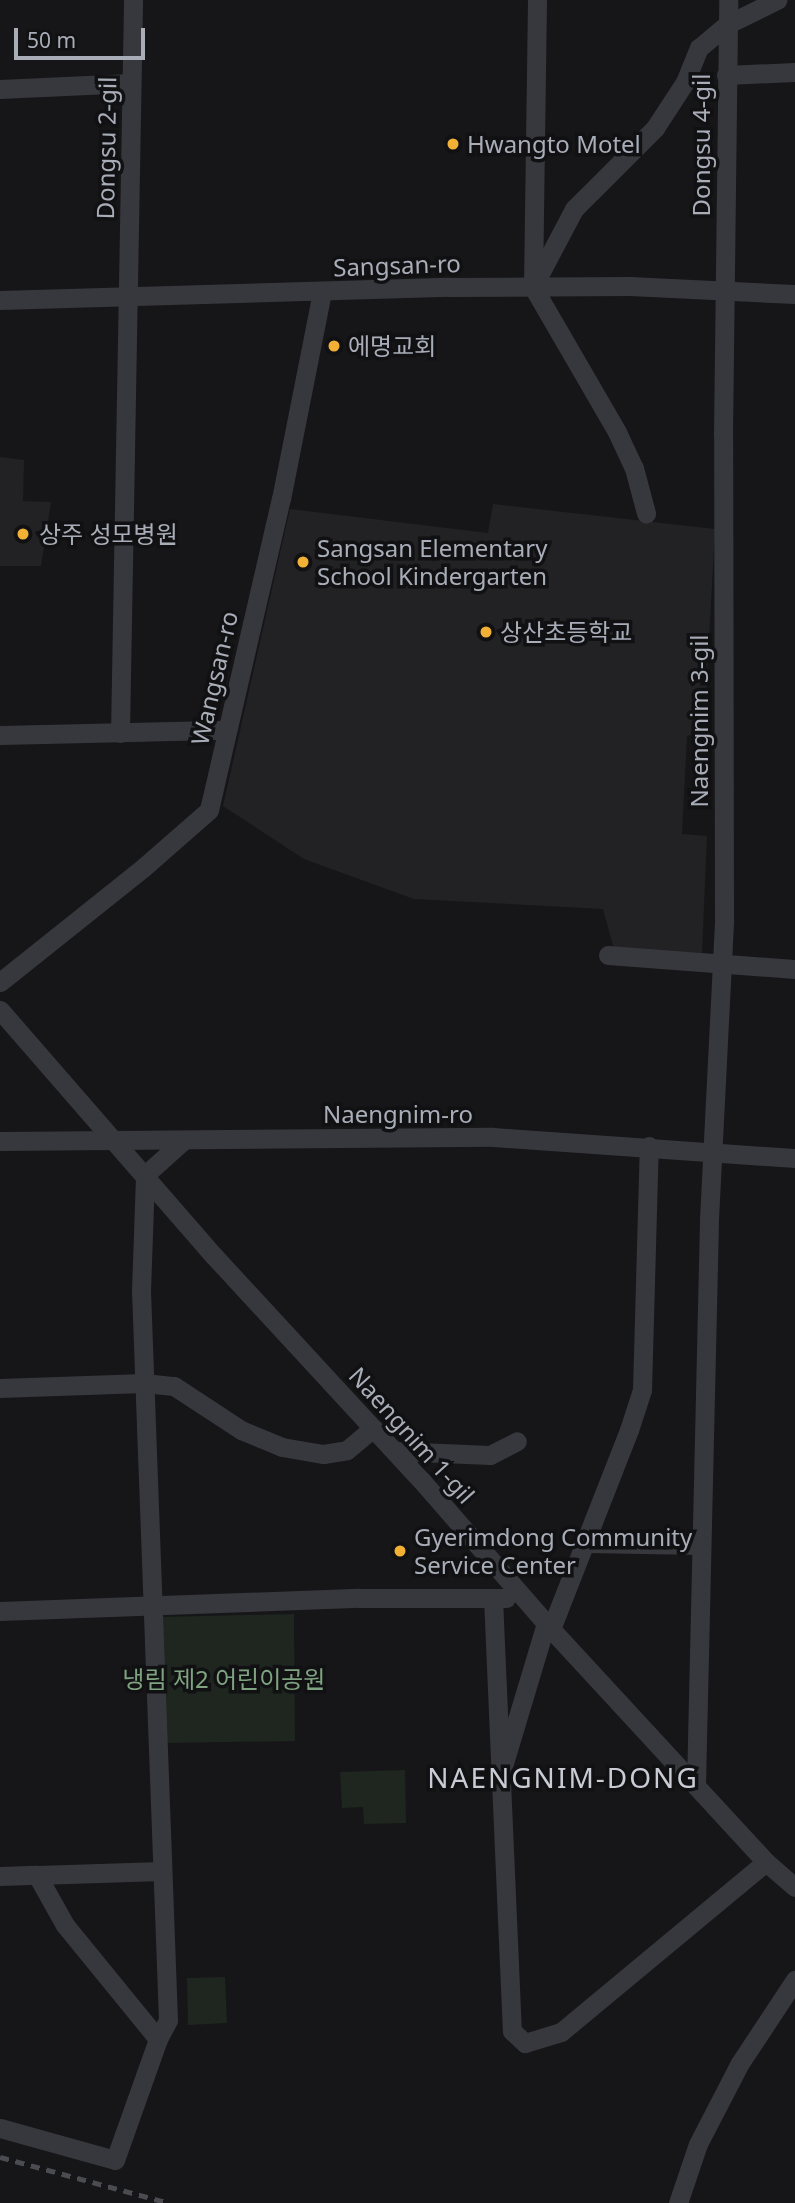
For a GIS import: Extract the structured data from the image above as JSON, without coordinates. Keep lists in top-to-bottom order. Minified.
{"streets":{"street":["Dongsu 4-gil","Dongsu 2-gil","Sangsan-ro","Wangsan-ro","Naengnim 3-gil","Naengnim-ro","Naengnim 1-gil"]},"crossings":[["Dongsu 4-gil","Sangsan-ro"],["Dongsu 4-gil","Naengnim 3-gil"],["Dongsu 2-gil","Sangsan-ro"],["Sangsan-ro","Wangsan-ro"],["Sangsan-ro","Naengnim 3-gil"],["Naengnim 3-gil","Naengnim-ro"],["Naengnim 3-gil","Naengnim 1-gil"],["Naengnim-ro","Naengnim 1-gil"]],"districts":["NAENGNIM-DONG"],"parks":["냉림 제2 어린이공원"],"places":["Hwangto Motel","에명교회","상주 성모병원","Sangsan Elementary School Kindergarten","상산초등학교","Gyerimdong Community Service Center"],"scale_bar":"50 m"}
